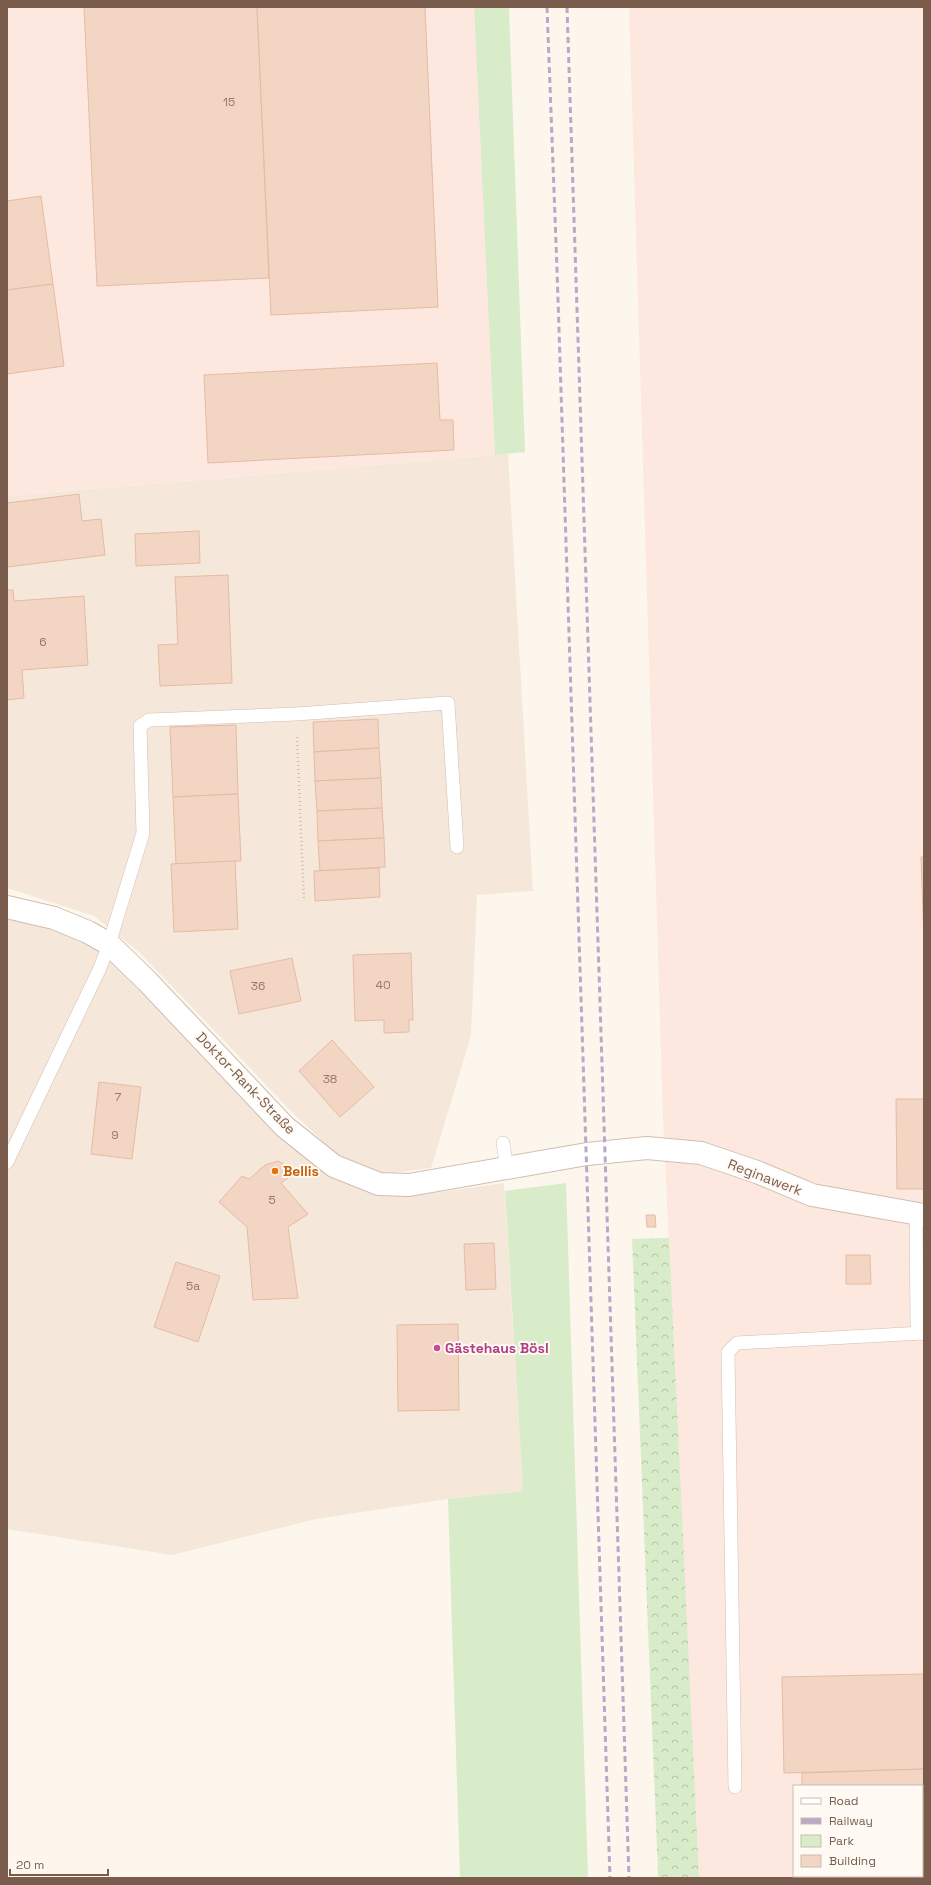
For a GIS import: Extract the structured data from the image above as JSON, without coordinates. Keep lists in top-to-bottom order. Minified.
{"streets":{"street":["Doktor-Rank-Straße","Reginawerk"]},"crossings":[["Doktor-Rank-Straße","Reginawerk"]],"places":["Bellis","Gästehaus Bösl"],"house_numbers":["15","6","40","36","38","7","9","5","5a"],"legend":["Road","Railway","Park","Building"],"scale_bar":"20 m"}
